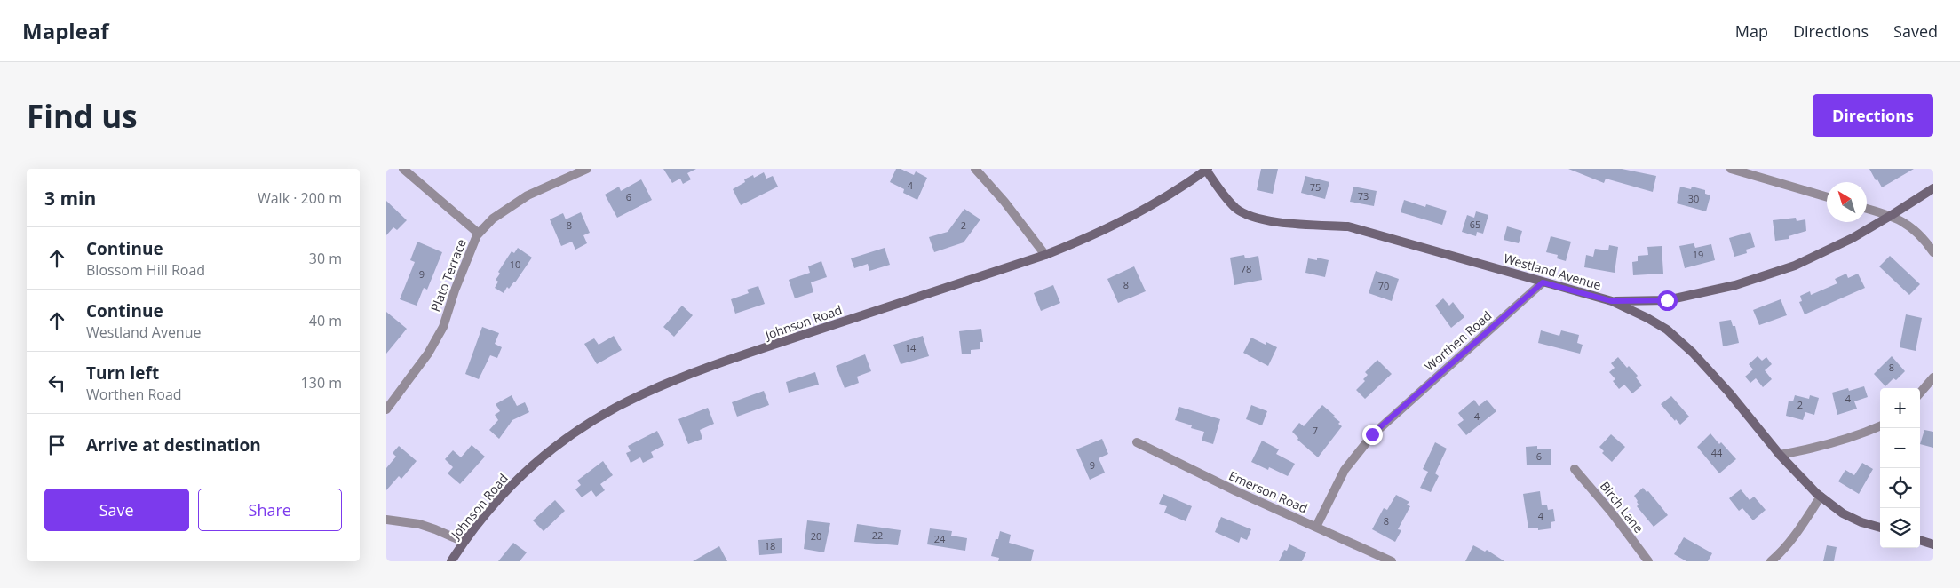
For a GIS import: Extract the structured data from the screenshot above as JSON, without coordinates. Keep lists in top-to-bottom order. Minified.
{"streets":{"street":["Westland Avenue","Plato Terrace","Johnson Road","Worthen Road","Emerson Road","Birch Lane"]},"crossings":[["Westland Avenue","Johnson Road"],["Westland Avenue","Worthen Road"],["Worthen Road","Emerson Road"]],"house_numbers":["4","75","73","6","30","65","8","2","19","10","78","9","8","70","14","8","4","2","4","7","44","6","9","4","8","22","20","24","18"],"north":"top left","page":{"header":"Mapleaf","nav":["Map","Directions","Saved"],"buttons":["Directions",["Save","Share"]],"title":"Find us","heading":["3 min","Walk · 200 m"],"list":[["Continue","Blossom Hill Road","30 m"],["Continue","Westland Avenue","40 m"],["Turn left","Worthen Road","130 m"],"Arrive at destination"],"map_buttons":["+","−"]}}
